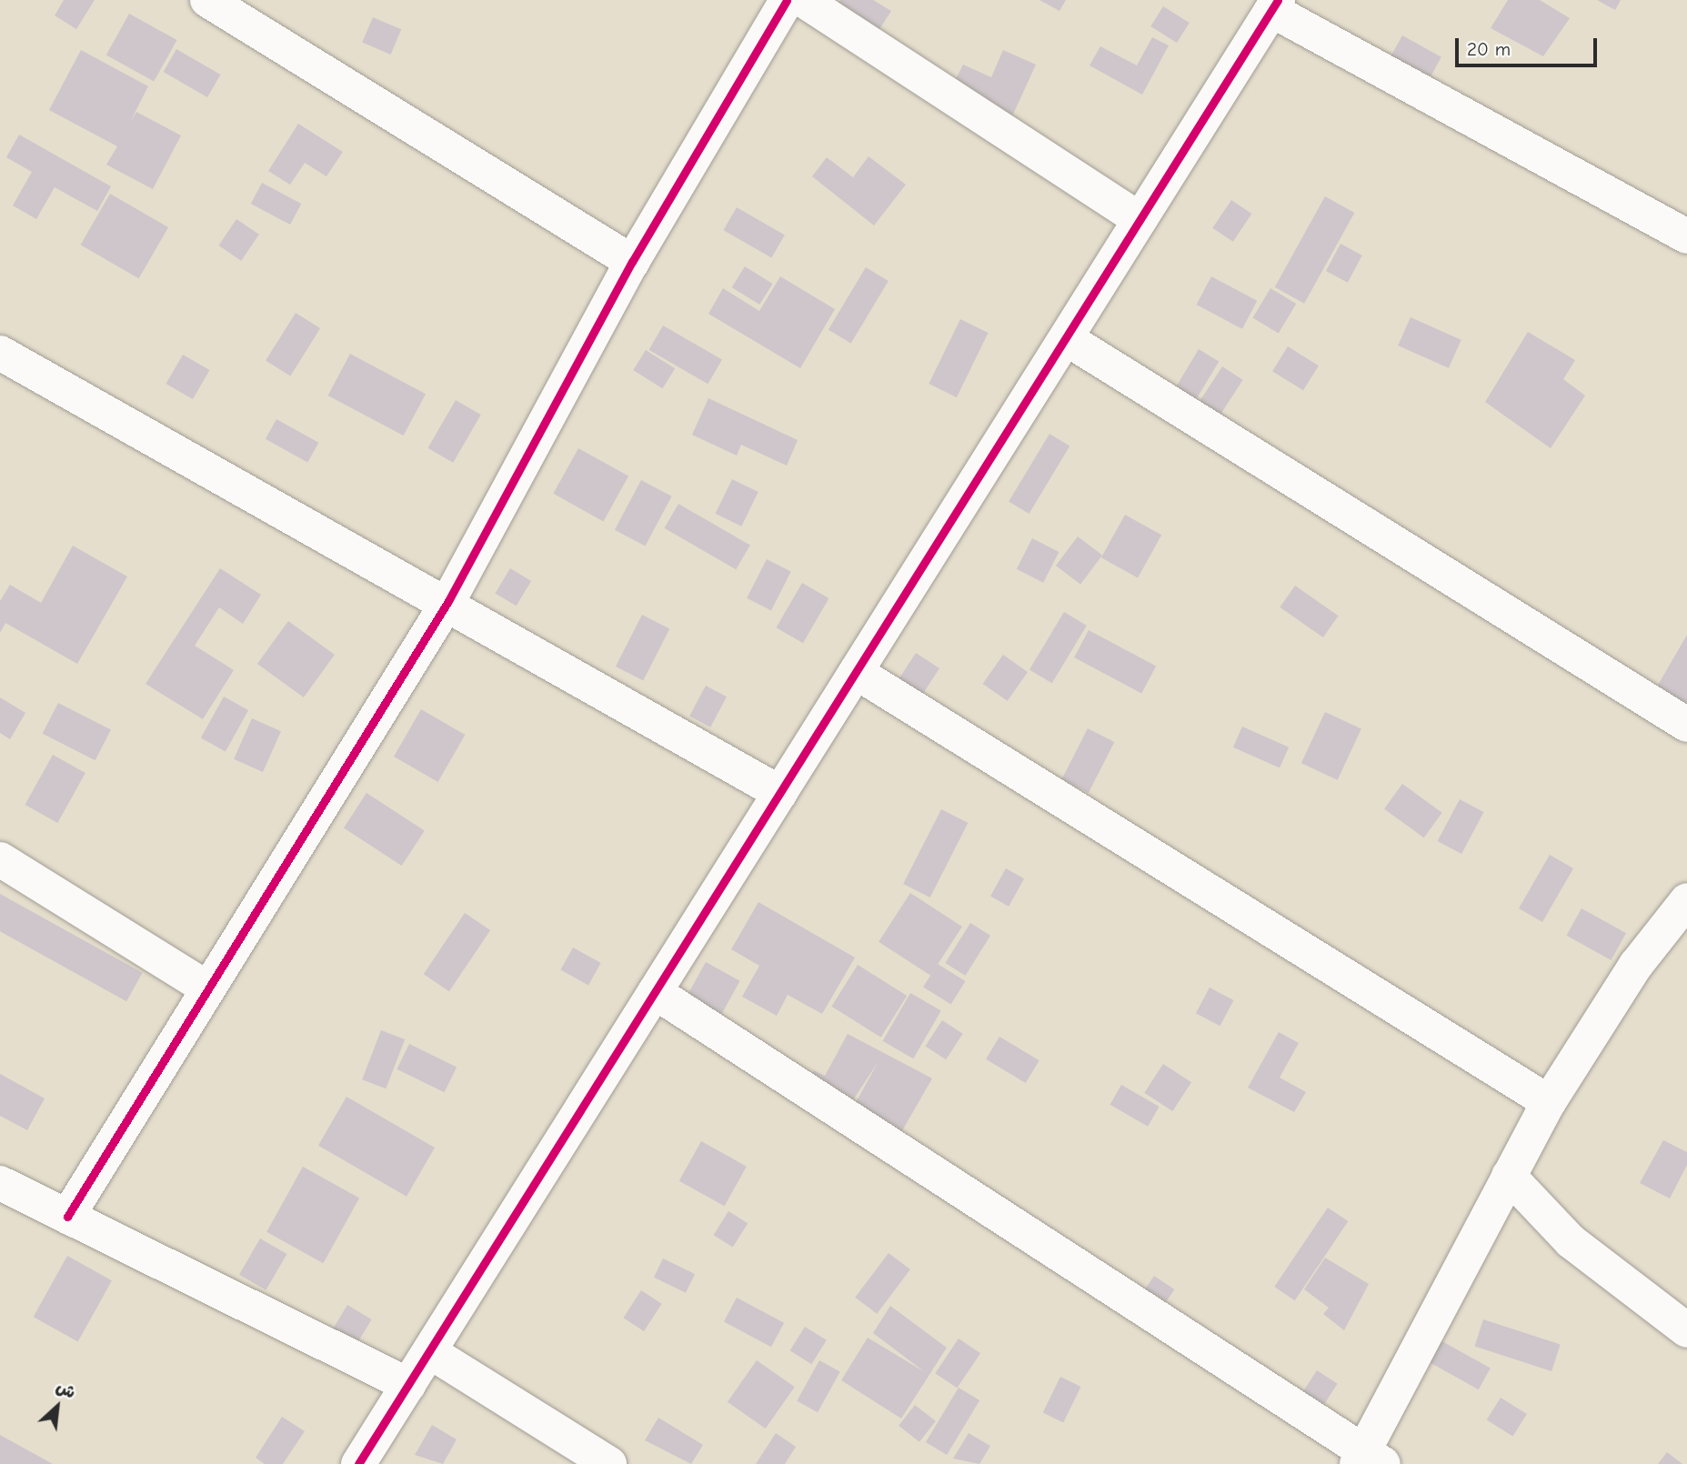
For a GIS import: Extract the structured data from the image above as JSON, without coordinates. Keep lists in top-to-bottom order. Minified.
{"scale_bar":"20 m","north":"top right"}
